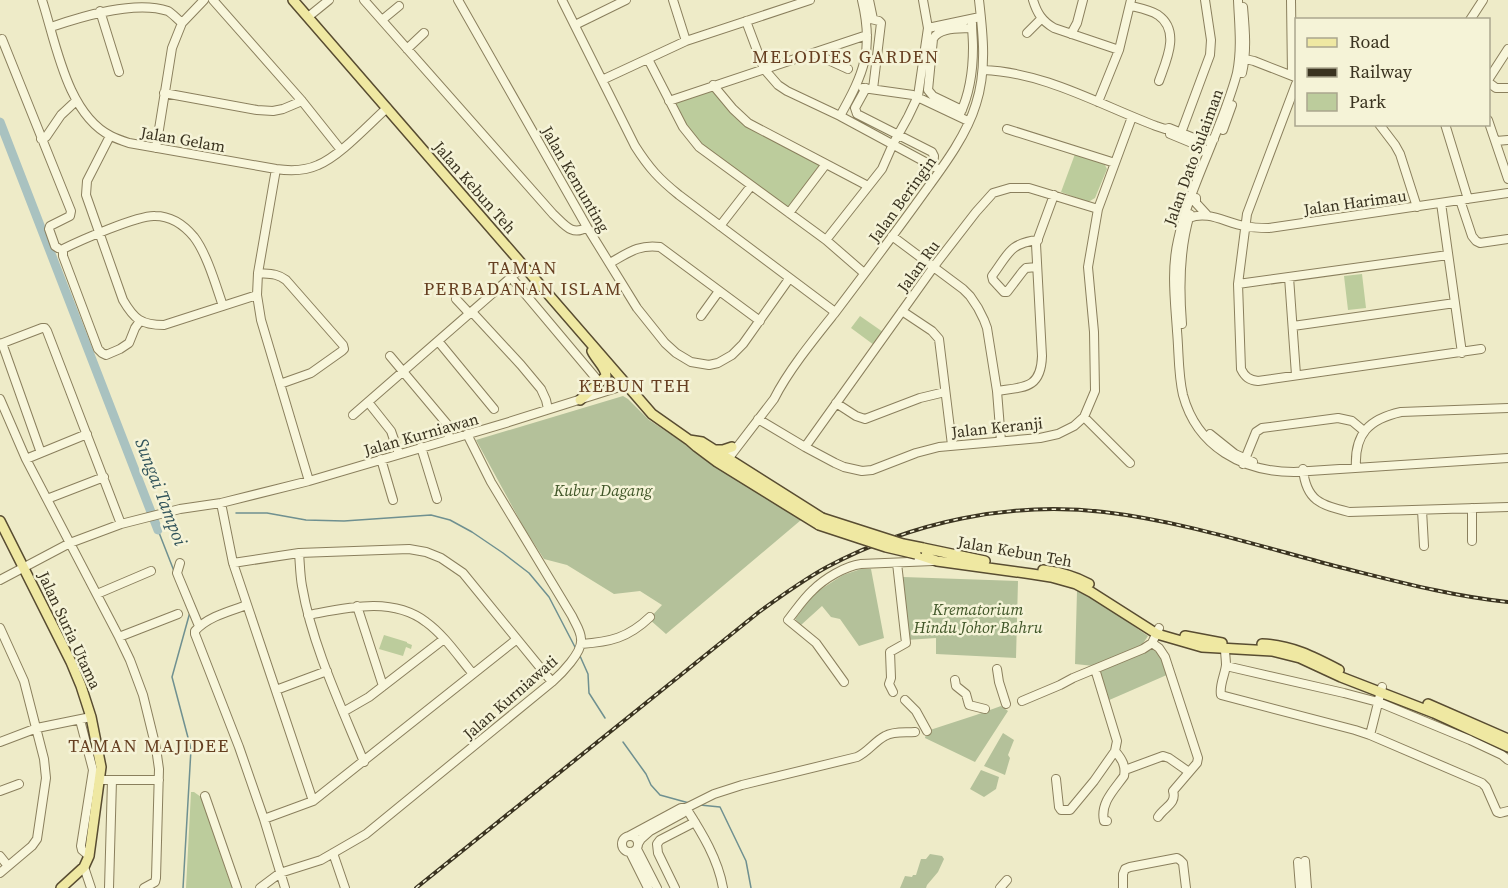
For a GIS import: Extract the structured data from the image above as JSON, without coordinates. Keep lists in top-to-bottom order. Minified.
{"streets":{"main road":["Jalan Kebun Teh","Jalan Suria Utama"],"street":["Jalan Gelam","Jalan Dato Sulaiman","Jalan Kemunting","Jalan Beringin","Jalan Harimau","Jalan Ru","Jalan Keranji","Jalan Kurniawan","Jalan Kurniawati"]},"crossings":[["Jalan Gelam","Jalan Kebun Teh"],["Jalan Dato Sulaiman","Jalan Harimau"],["Jalan Kebun Teh","Jalan Beringin"],["Jalan Kebun Teh","Jalan Kurniawan"],["Jalan Beringin","Jalan Keranji"],["Jalan Ru","Jalan Keranji"],["Jalan Kurniawan","Jalan Suria Utama"]],"districts":["MELODIES GARDEN","TAMAN PERBADANAN ISLAM","KEBUN TEH","TAMAN MAJIDEE"],"water":["Sungai Tampoi"],"parks":["Kubur Dagang","Krematorium Hindu Johor Bahru"],"legend":["Road","Railway","Park"]}
